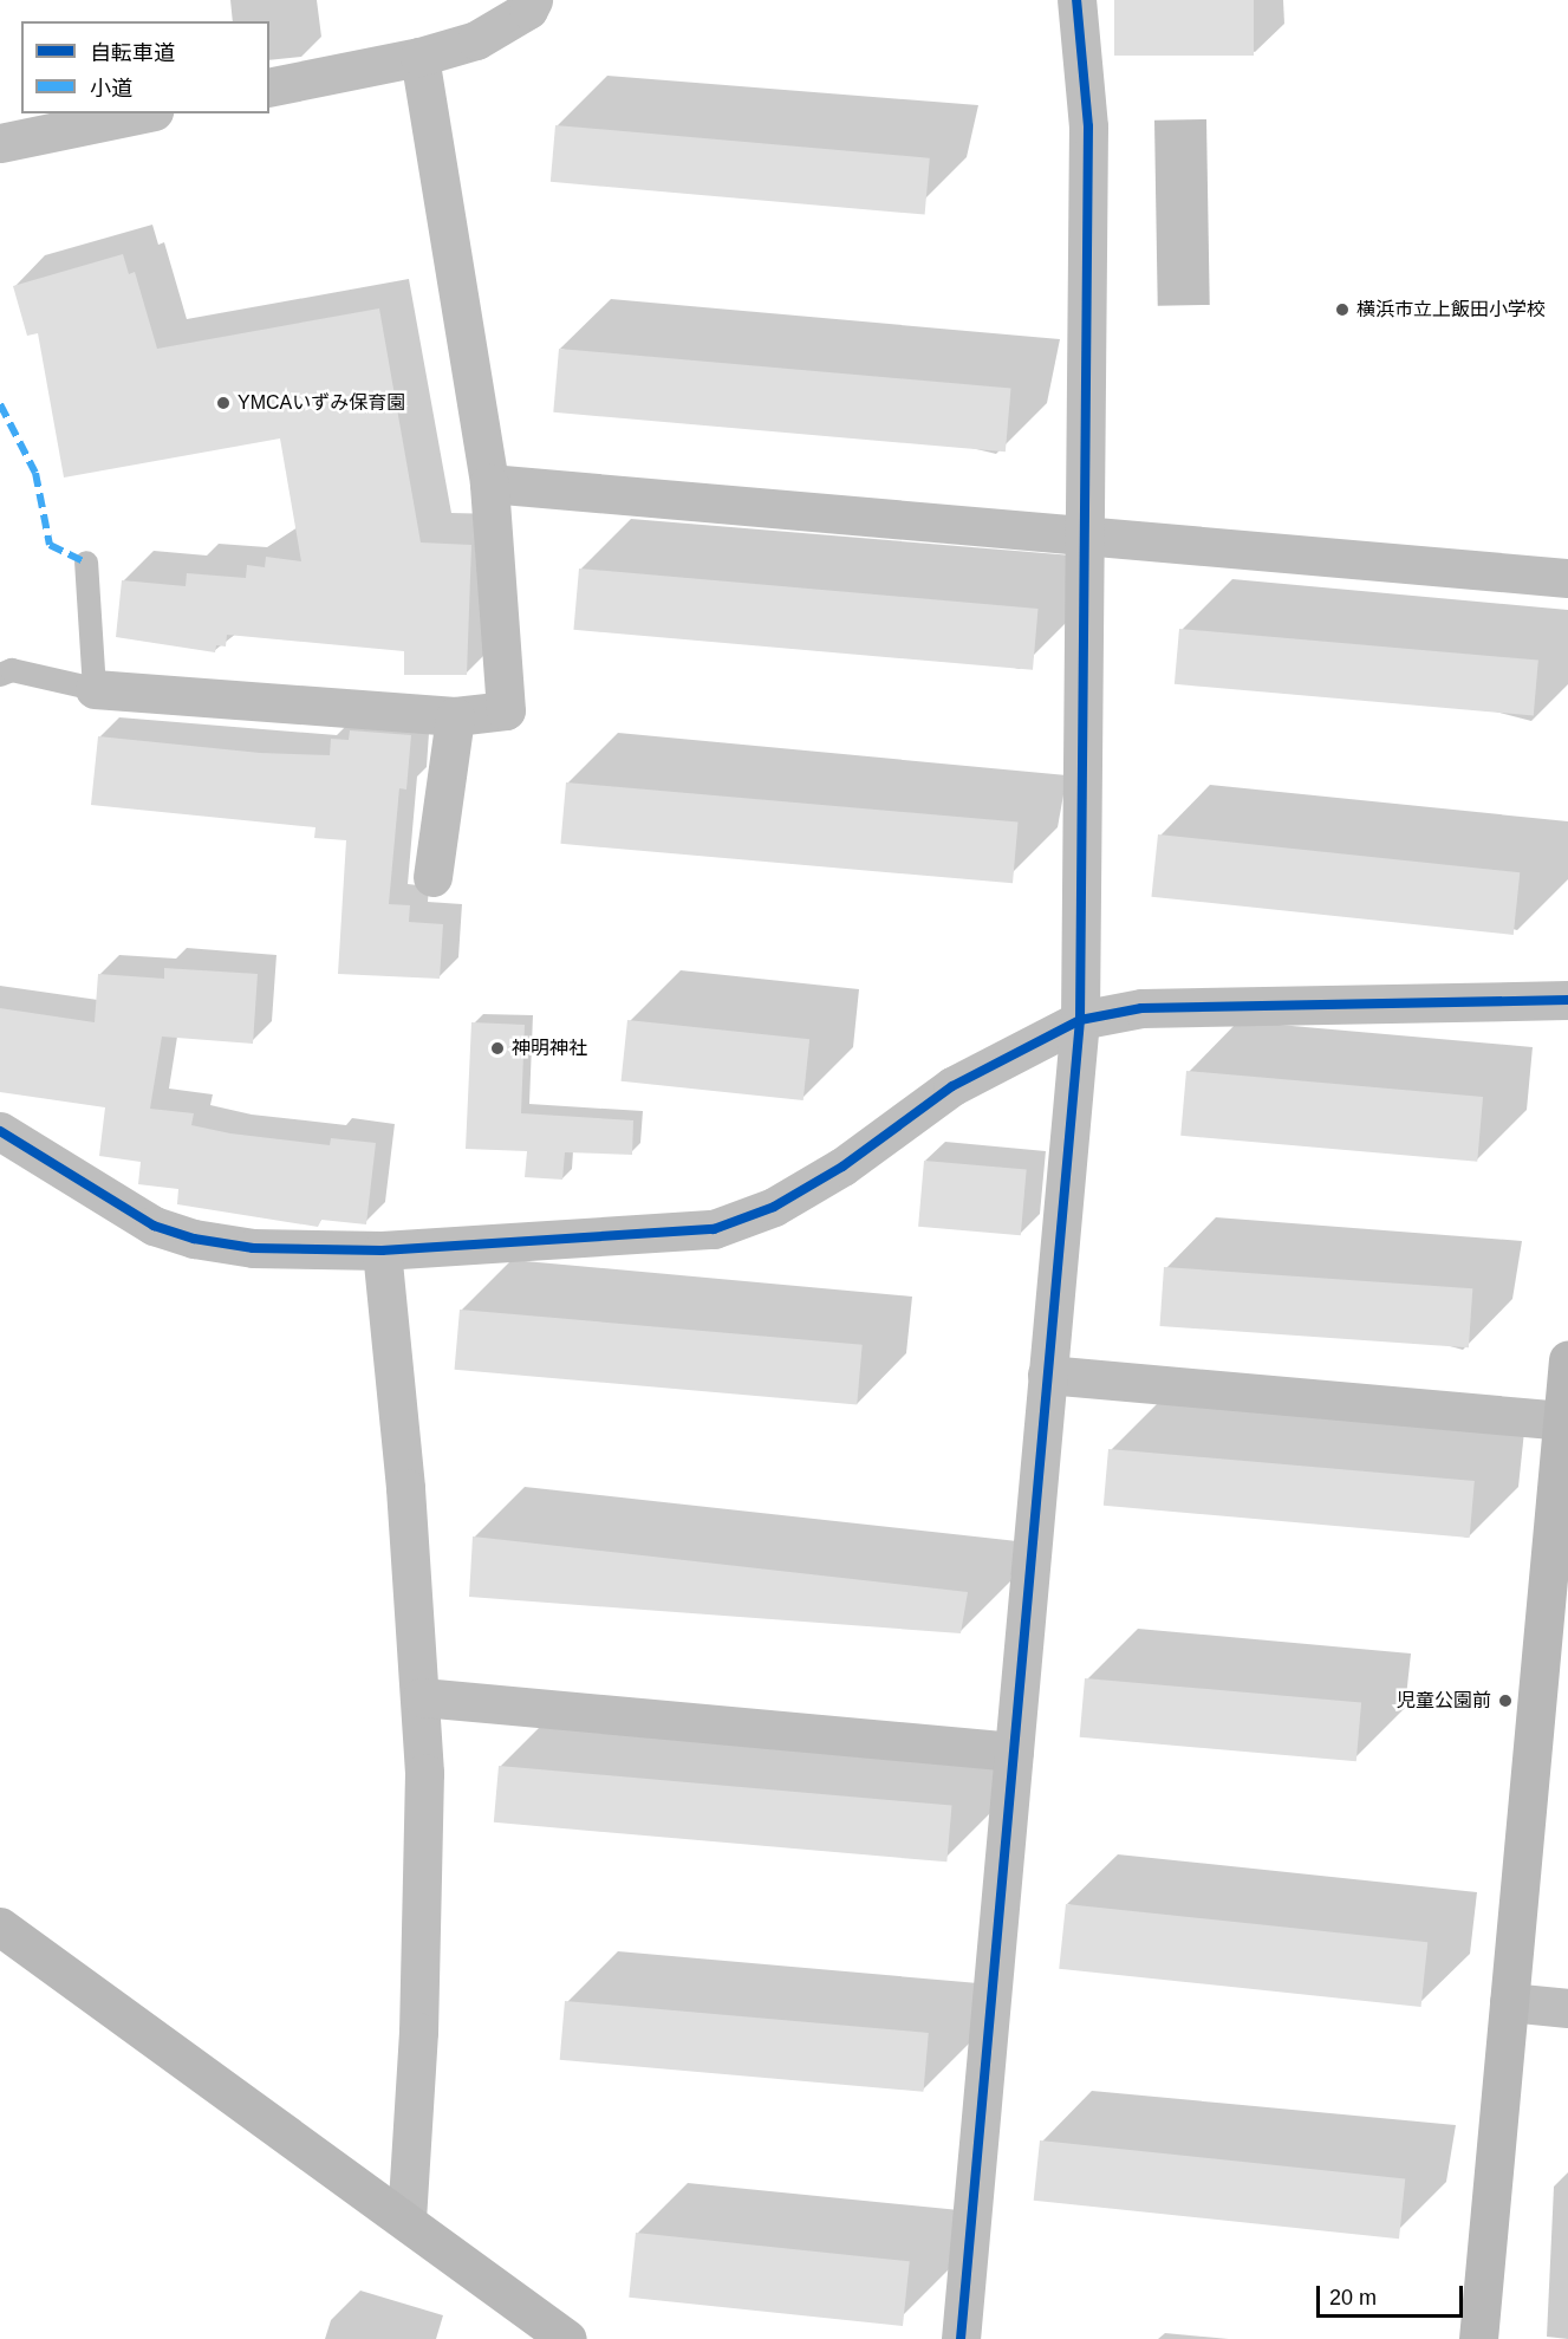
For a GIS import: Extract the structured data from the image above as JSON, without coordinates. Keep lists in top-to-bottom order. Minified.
{"places":["横浜市立上飯田小学校","YMCAいずみ保育園","神明神社","児童公園前"],"legend":["自転車道","小道"],"scale_bar":"20 m"}
